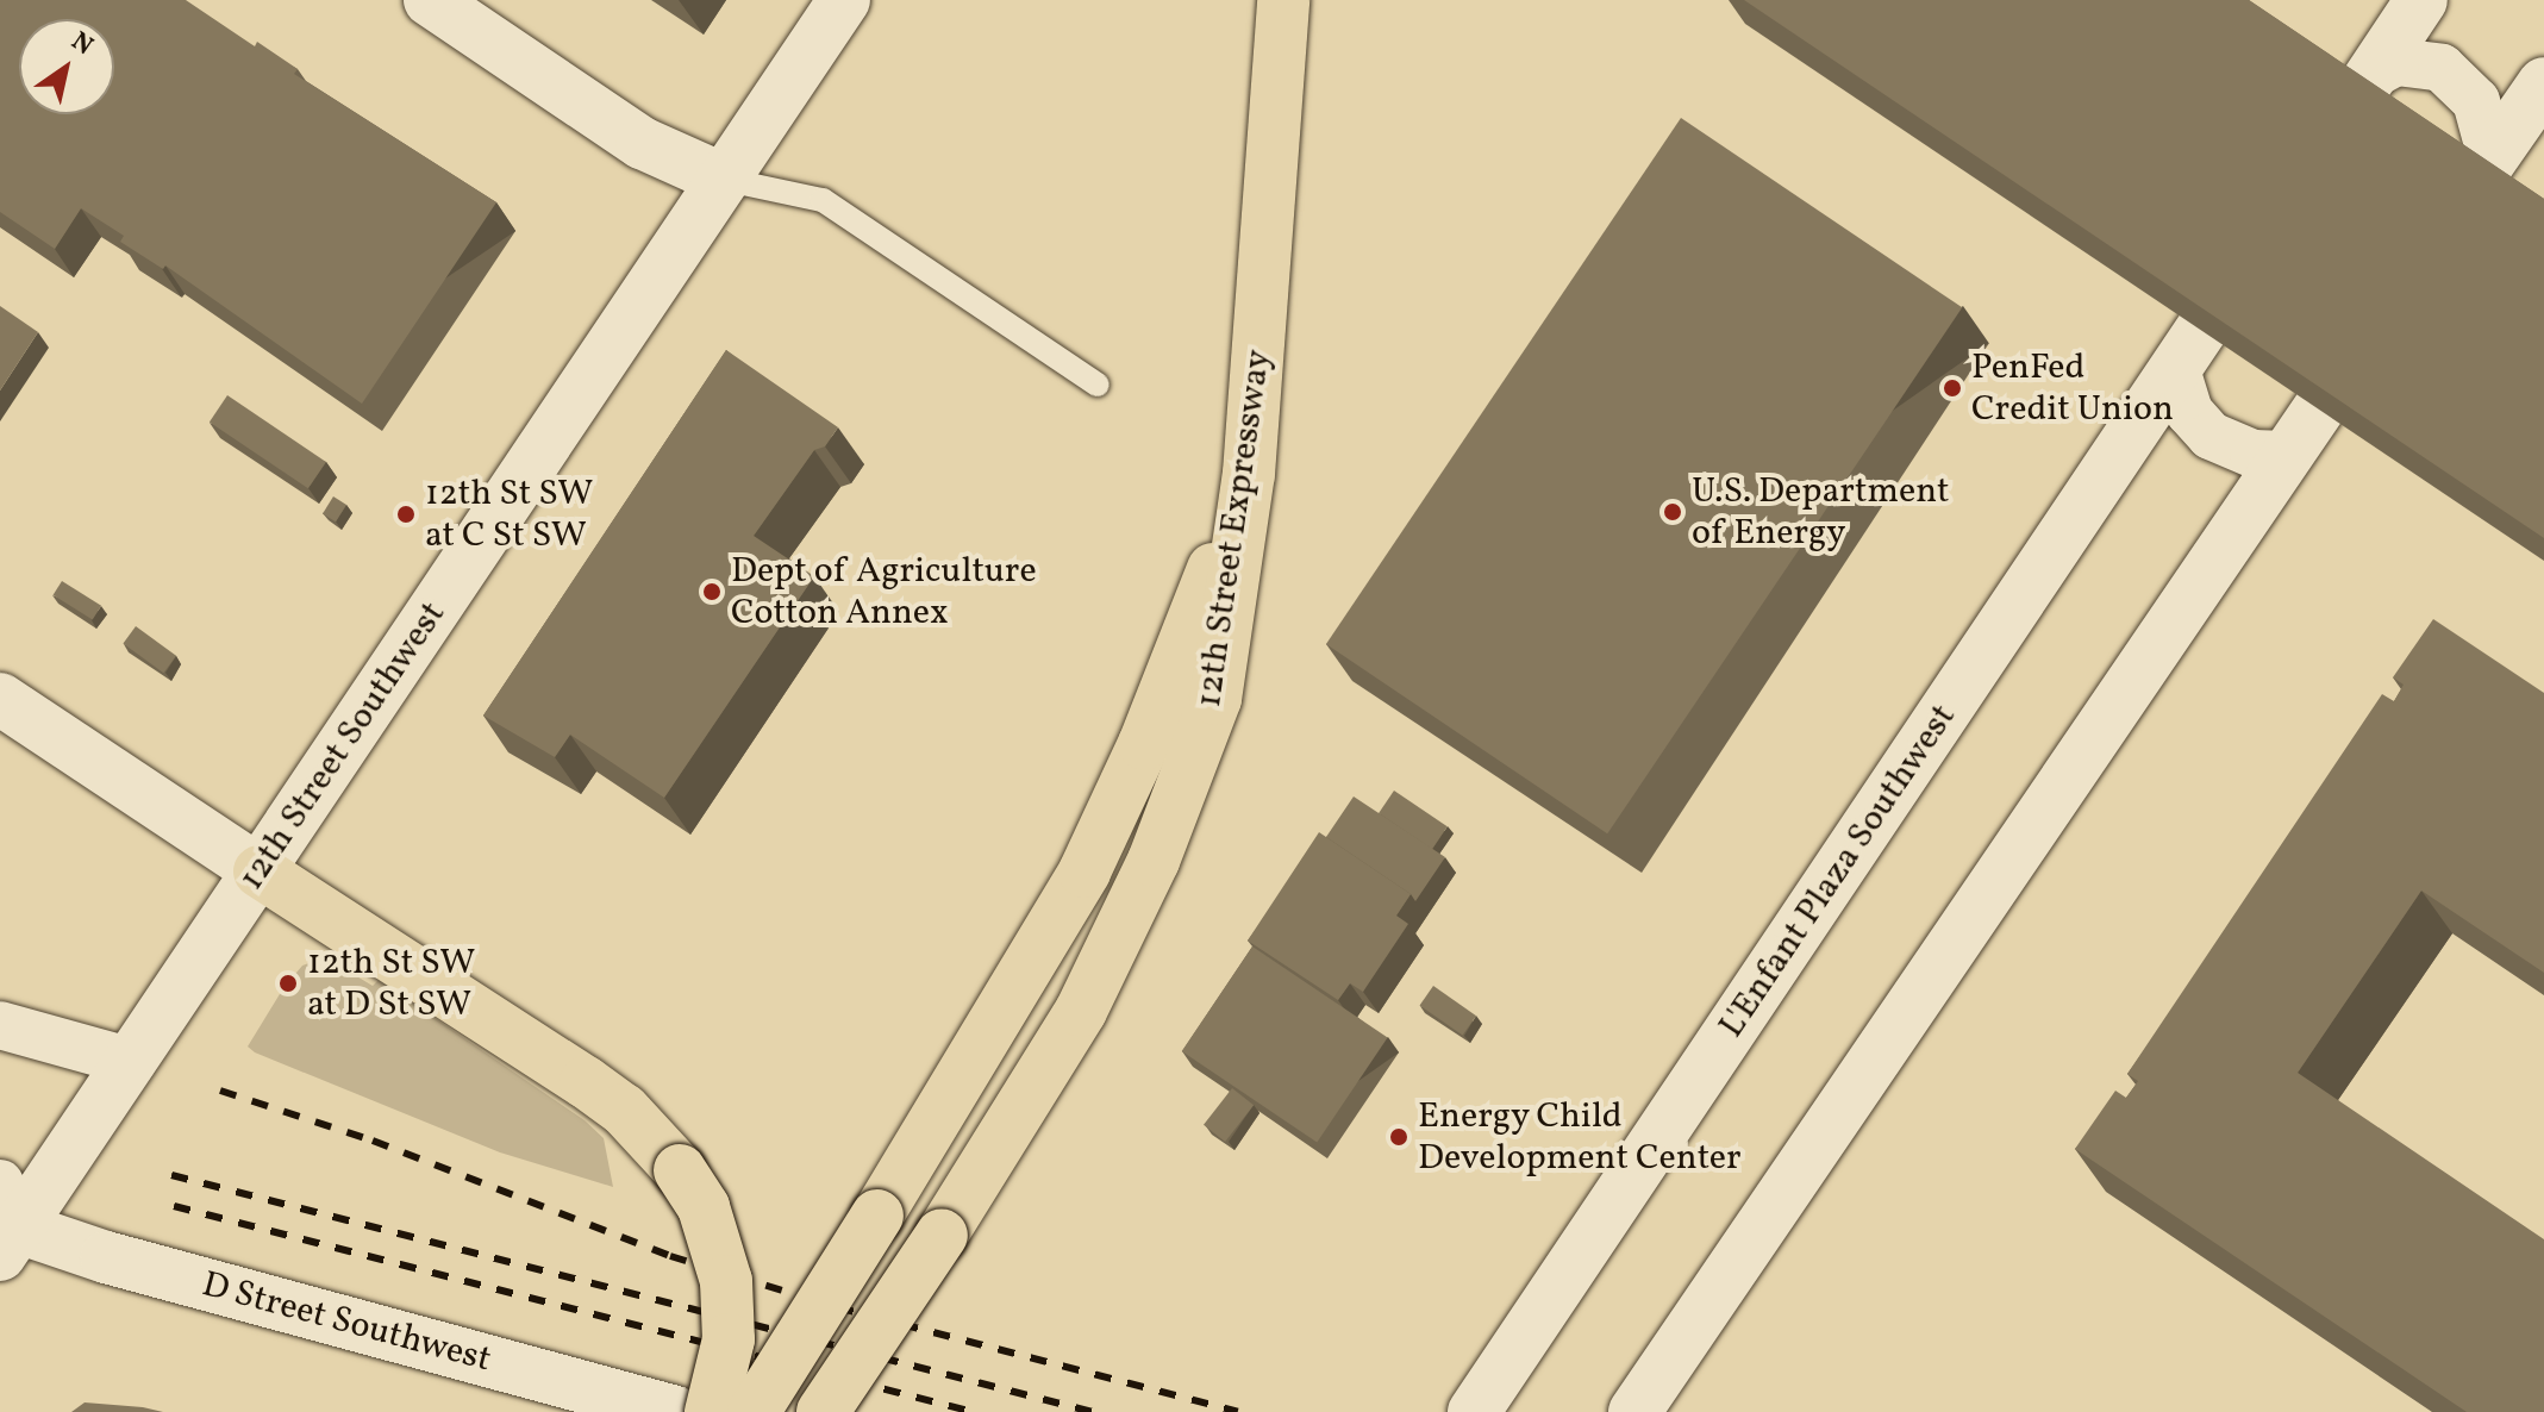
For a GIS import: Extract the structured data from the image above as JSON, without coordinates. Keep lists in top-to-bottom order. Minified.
{"streets":{"highway":["12th Street Expressway"],"street":["12th Street Southwest","L'Enfant Plaza Southwest","D Street Southwest"]},"crossings":[["12th Street Southwest","D Street Southwest"]],"places":["PenFed Credit Union","U.S. Department of Energy","12th St SW at C St SW","Dept of Agriculture Cotton Annex","12th St SW at D St SW","Energy Child Development Center"],"north":"top right"}
